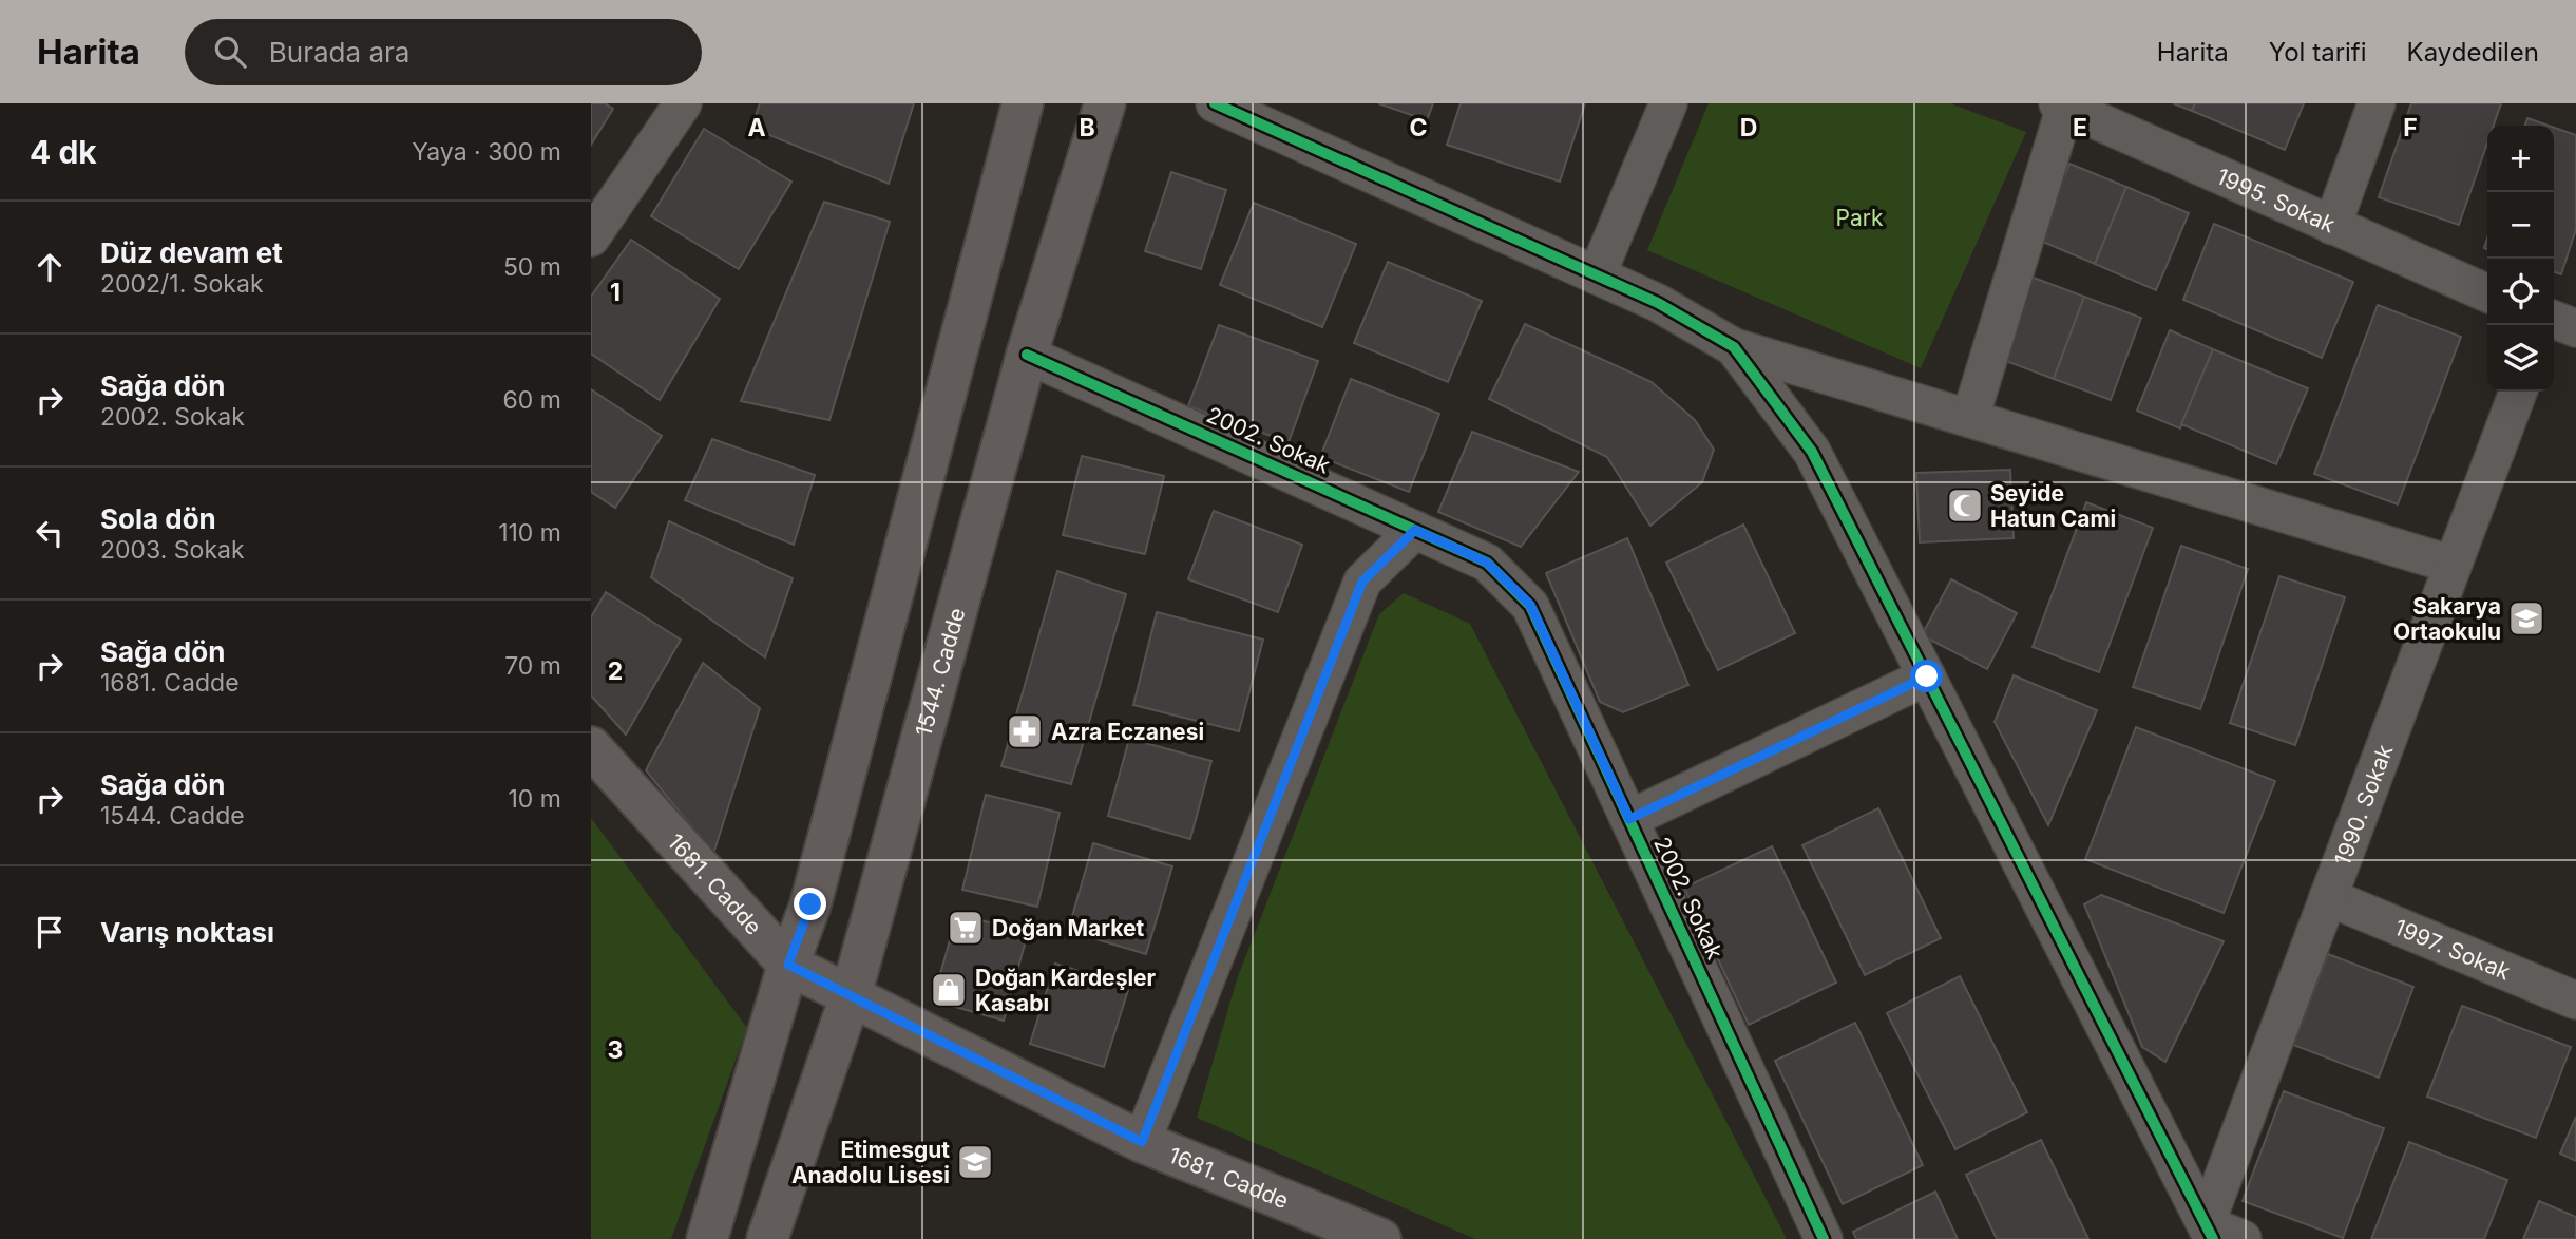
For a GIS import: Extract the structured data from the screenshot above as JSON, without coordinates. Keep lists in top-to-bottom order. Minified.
{"streets":{"main road":["1544. Cadde","1681. Cadde"],"street":["1995. Sokak","2002. Sokak","1990. Sokak","1997. Sokak"]},"crossings":[["2002. Sokak","1544. Cadde"],["1544. Cadde","1681. Cadde"],["1990. Sokak","1997. Sokak"]],"parks":["Park"],"places":{"mosque":["Seyide Hatun Cami"],"school or university":["Sakarya Ortaokulu","Etimesgut Anadolu Lisesi"],"pharmacy":["Azra Eczanesi"],"supermarket":["Doğan Market"],"shop":["Doğan Kardeşler Kasabı"]},"page":{"header":"Harita","search":"Burada ara","nav":["Harita","Yol tarifi","Kaydedilen"],"heading":["4 dk","Yaya · 300 m"],"map_buttons":["+","−"],"list":[["Düz devam et","2002/1. Sokak","50 m"],["Sağa dön","2002. Sokak","60 m"],["Sola dön","2003. Sokak","110 m"],["Sağa dön","1681. Cadde","70 m"],["Sağa dön","1544. Cadde","10 m"],"Varış noktası"]},"grid":{"columns":["A","B","C","D","E","F"],"rows":["1","2","3"]}}
